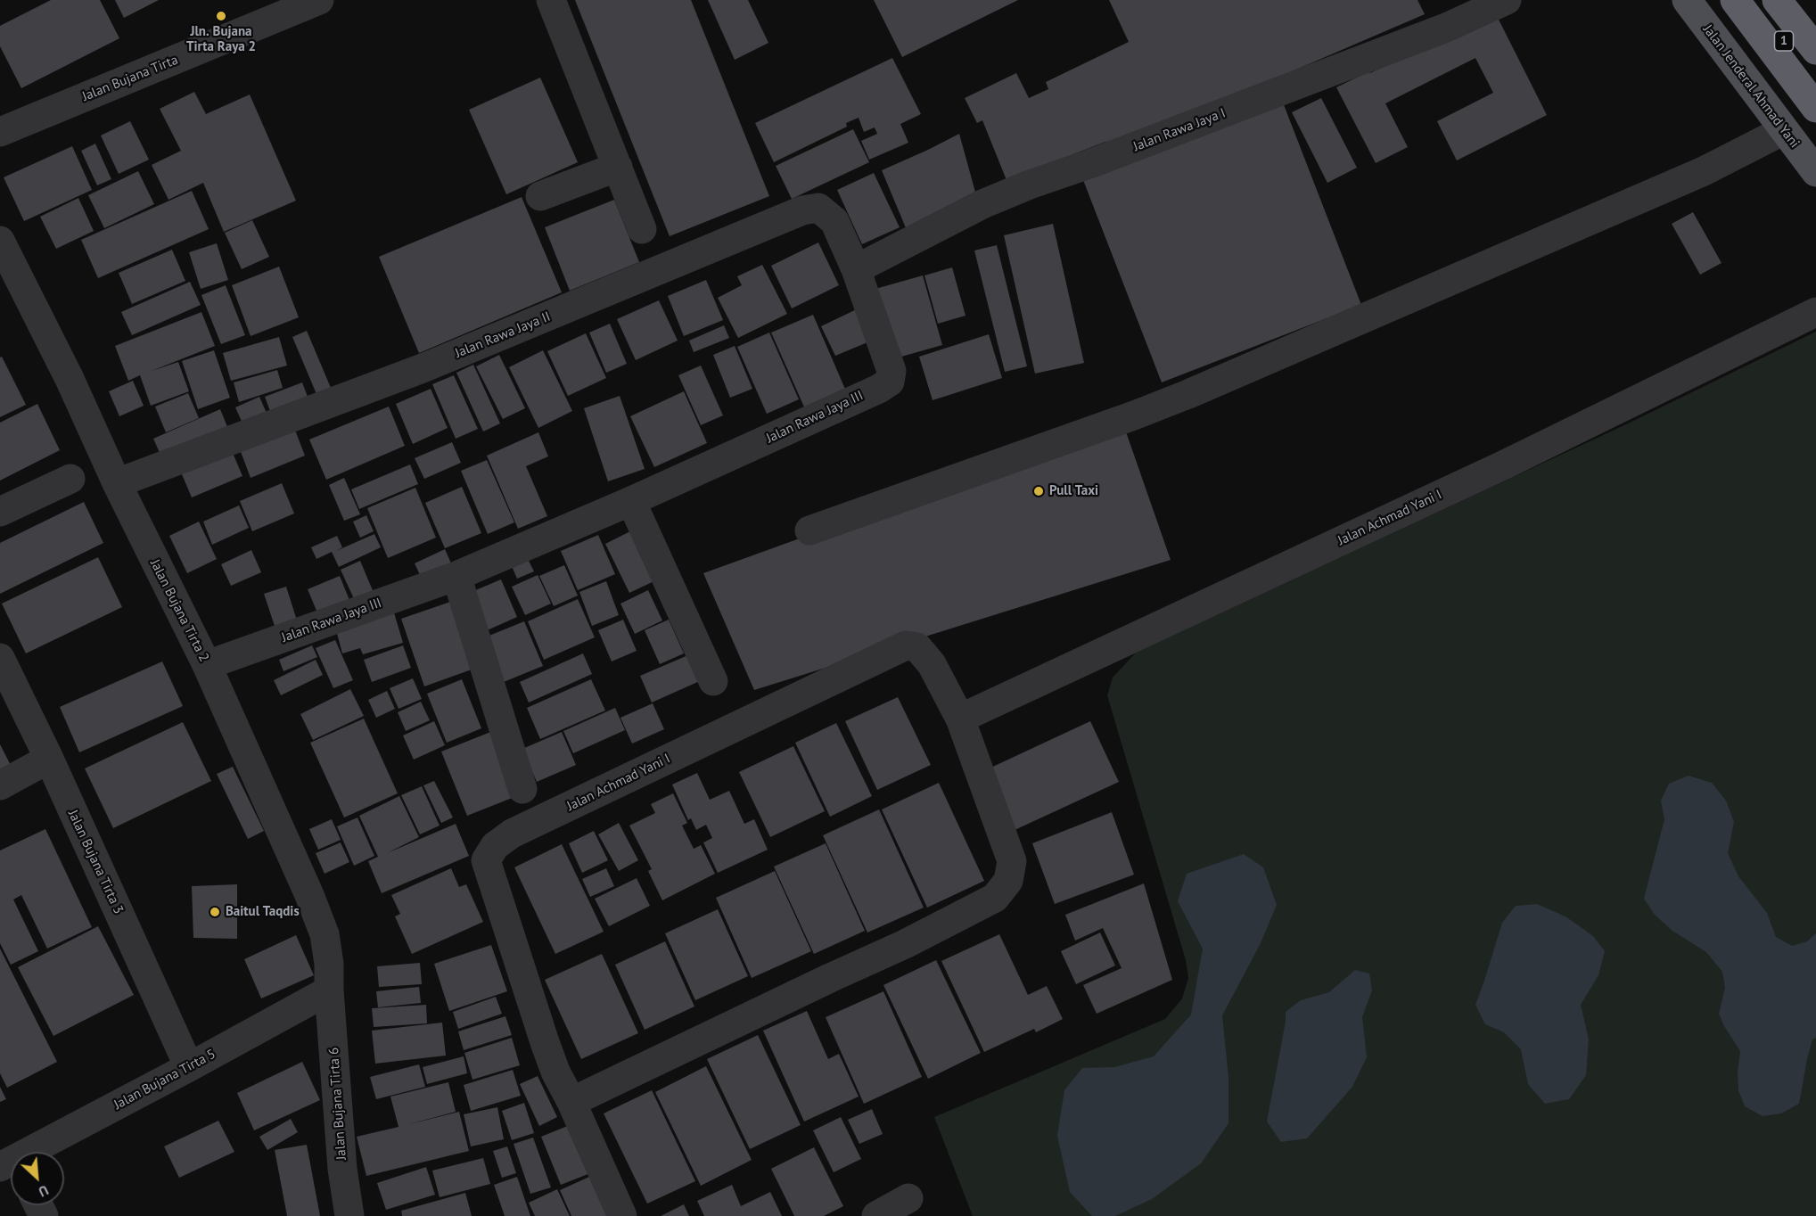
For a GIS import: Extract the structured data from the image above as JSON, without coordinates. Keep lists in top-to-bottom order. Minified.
{"streets":{"highway":["1"],"main road":["Jalan Jenderal Ahmad Yani"],"street":["Jalan Bujana Tirta","Jalan Rawa Jaya I","Jalan Rawa Jaya II","Jalan Rawa Jaya III","Jalan Achmad Yani I","Jalan Bujana Tirta 2","Jalan Bujana Tirta 3","Jalan Bujana Tirta 5","Jalan Bujana Tirta 6"]},"crossings":[["Jalan Rawa Jaya I","Jalan Rawa Jaya II"],["Jalan Rawa Jaya I","Jalan Rawa Jaya III"],["Jalan Rawa Jaya II","Jalan Rawa Jaya III"],["Jalan Rawa Jaya II","Jalan Bujana Tirta 2"],["Jalan Rawa Jaya III","Jalan Bujana Tirta 2"],["Jalan Bujana Tirta 2","Jalan Bujana Tirta 5"],["Jalan Bujana Tirta 2","Jalan Bujana Tirta 6"],["Jalan Bujana Tirta 3","Jalan Bujana Tirta 5"],["Jalan Bujana Tirta 5","Jalan Bujana Tirta 6"]],"places":["Jln. Bujana Tirta Raya 2","Pull Taxi","Baitul Taqdis"],"north":"bottom right"}
